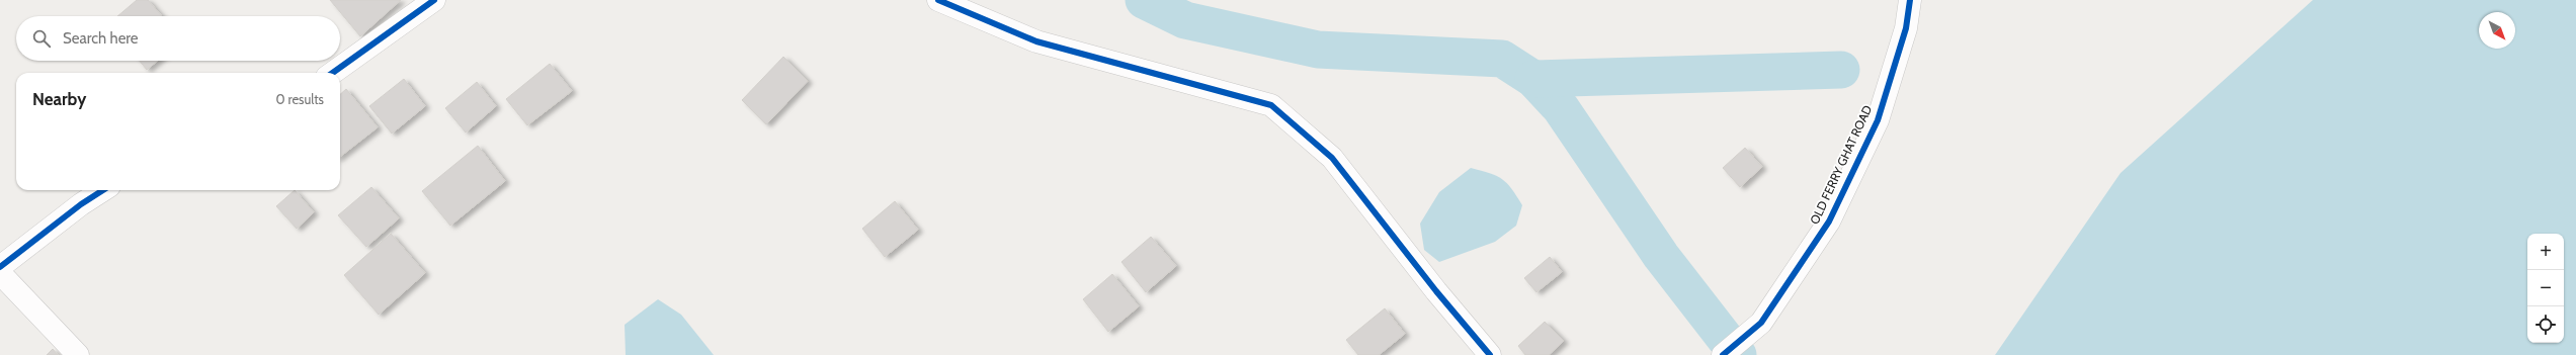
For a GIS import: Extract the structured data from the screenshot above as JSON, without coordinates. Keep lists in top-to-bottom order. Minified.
{"streets":{"street":["OLD FERRY GHAT ROAD"]},"north":"bottom right","page":{"search":"Search here","heading":["Nearby","0 results"],"map_buttons":["+","−"]}}
